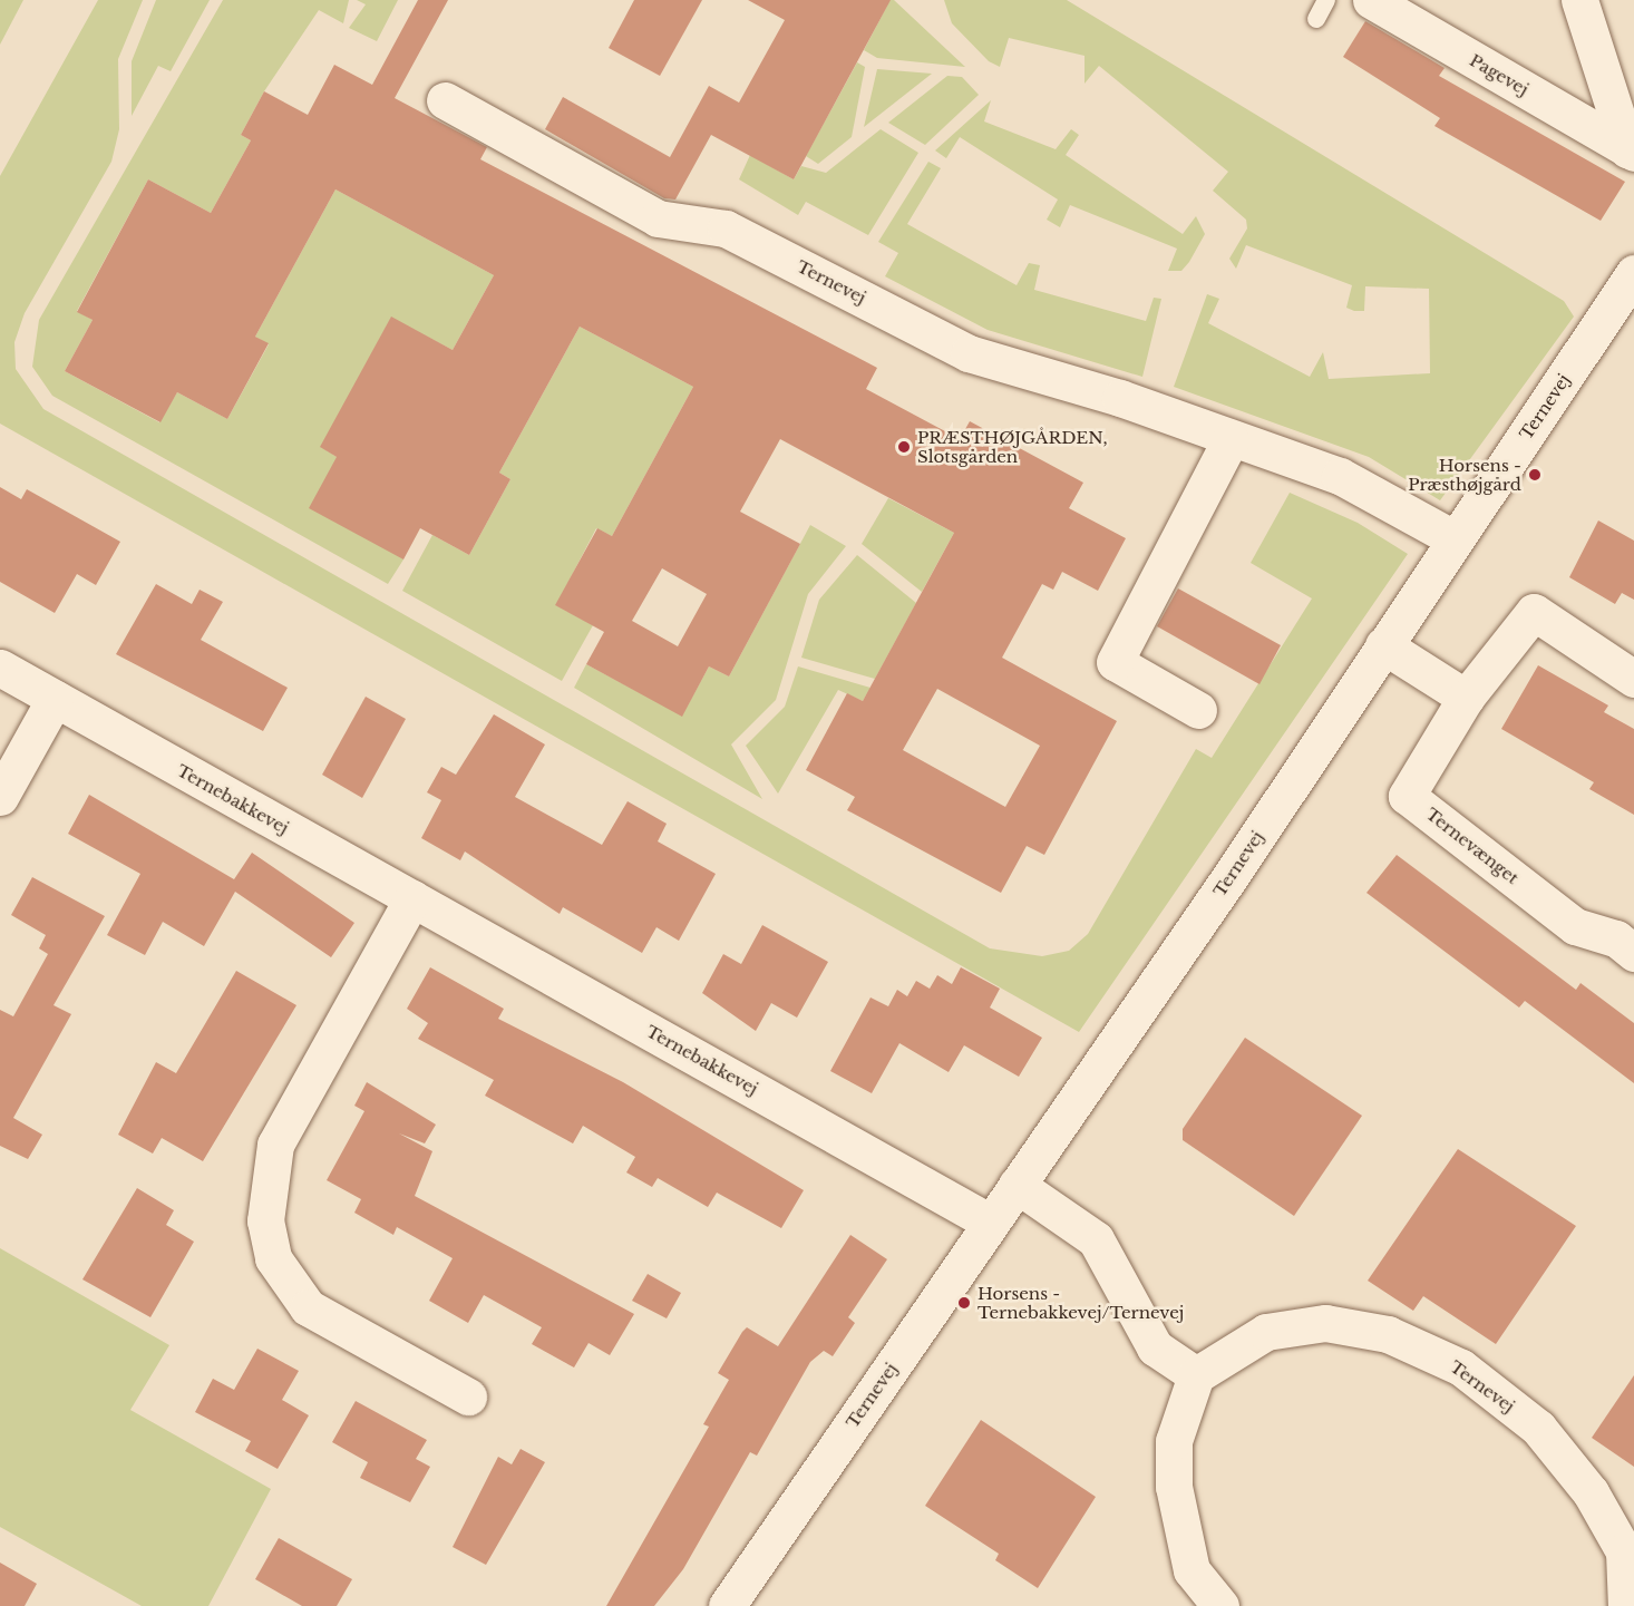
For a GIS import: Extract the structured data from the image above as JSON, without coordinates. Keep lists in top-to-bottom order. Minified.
{"streets":{"street":["Pagevej","Ternevej","Ternebakkevej","Ternevænget"]},"crossings":[["Ternevej","Ternebakkevej"]],"places":["PRÆSTHØJGÅRDEN, Slotsgården","Horsens - Præsthøjgård","Horsens - Ternebakkevej/Ternevej"]}
